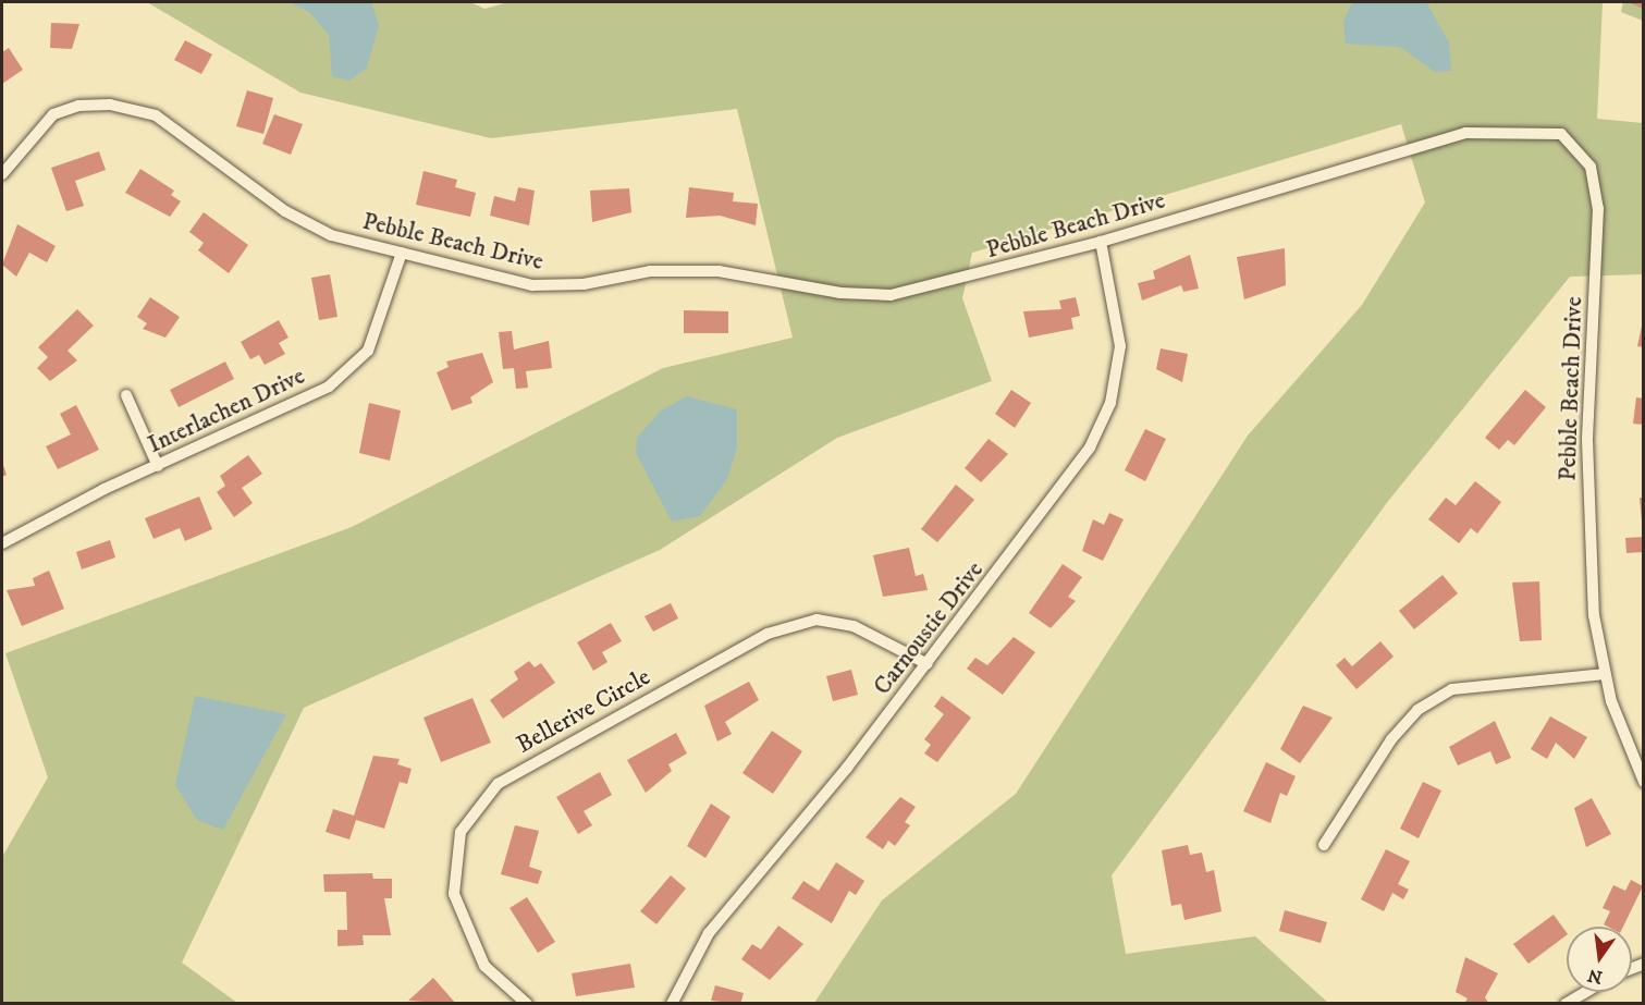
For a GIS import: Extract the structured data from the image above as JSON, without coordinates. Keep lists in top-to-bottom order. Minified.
{"streets":{"street":["Pebble Beach Drive","Interlachen Drive","Carnoustie Drive","Bellerive Circle"]},"crossings":[["Pebble Beach Drive","Interlachen Drive"],["Pebble Beach Drive","Carnoustie Drive"],["Carnoustie Drive","Bellerive Circle"]],"north":"bottom"}
